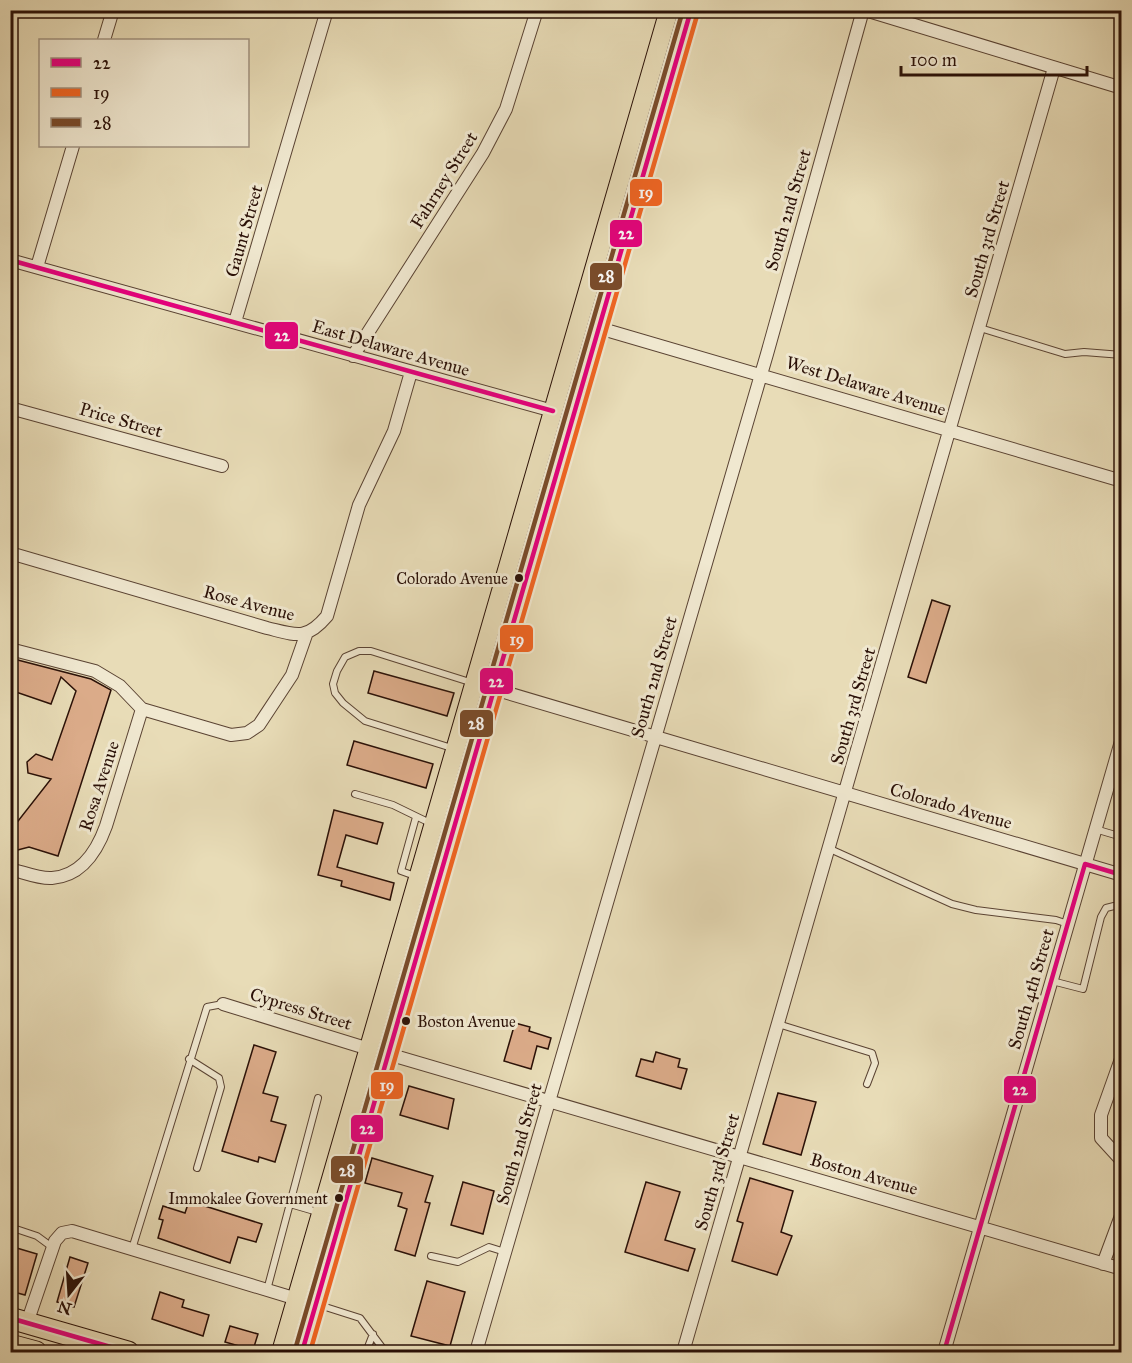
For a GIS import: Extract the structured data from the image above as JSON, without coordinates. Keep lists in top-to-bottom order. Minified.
{"streets":{"street":["Fahrney Street","South 2nd Street","Gaunt Street","South 3rd Street","East Delaware Avenue","West Delaware Avenue","Price Street","Rose Avenue","Rosa Avenue","Colorado Avenue","South 4th Street","Cypress Street","Boston Avenue"]},"crossings":[["Fahrney Street","East Delaware Avenue"],["South 2nd Street","West Delaware Avenue"],["South 2nd Street","Colorado Avenue"],["South 2nd Street","Boston Avenue"],["Gaunt Street","East Delaware Avenue"],["South 3rd Street","West Delaware Avenue"],["South 3rd Street","Colorado Avenue"],["South 3rd Street","Boston Avenue"],["East Delaware Avenue","Rose Avenue"],["Colorado Avenue","South 4th Street"],["South 4th Street","Boston Avenue"]],"places":["Colorado Avenue","Boston Avenue","Immokalee Government"],"lines":["transit line 22","transit line 28","transit line 19"],"legend":["22","19","28"],"scale_bar":"100 m","north":"bottom"}
